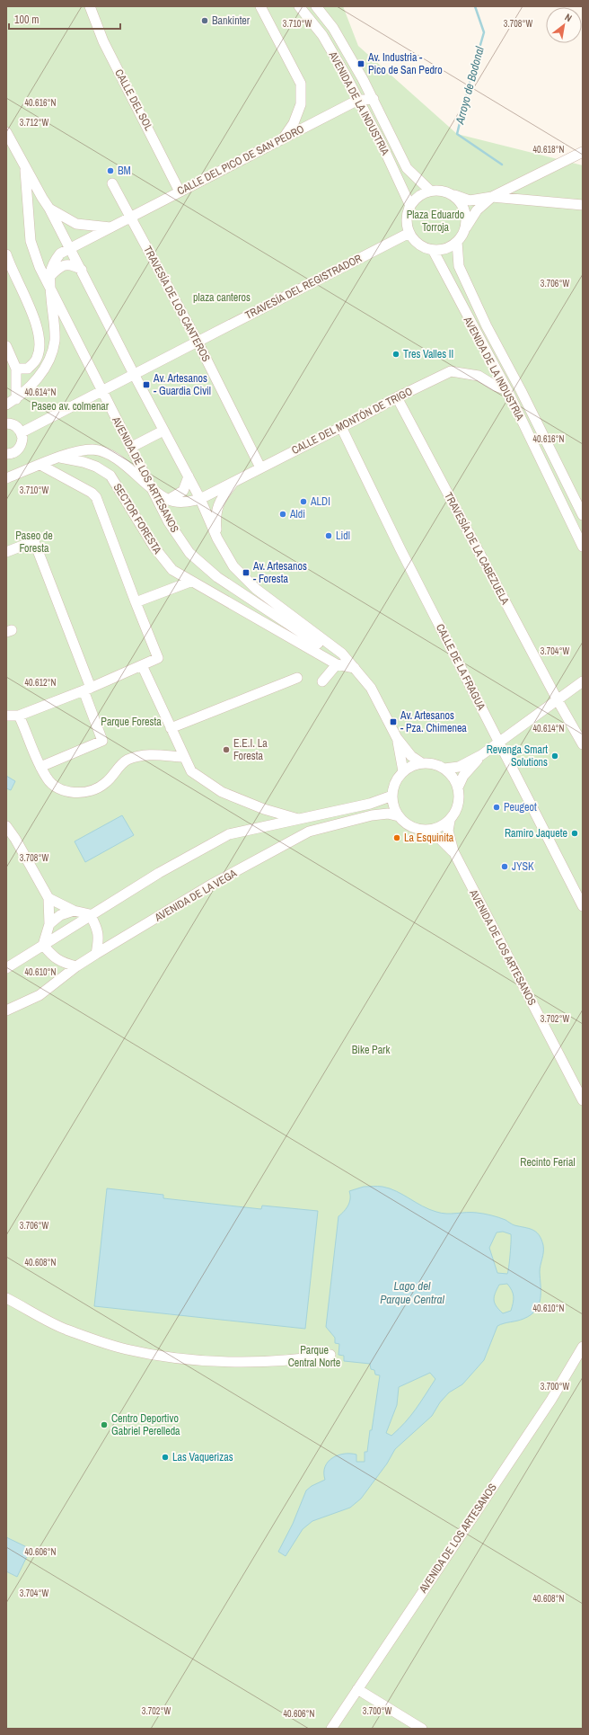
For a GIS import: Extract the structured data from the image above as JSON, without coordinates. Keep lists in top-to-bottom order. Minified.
{"streets":{"street":["CALLE DEL SOL","AVENIDA DE LA INDUSTRIA","CALLE DEL PICO DE SAN PEDRO","TRAVESÍA DEL REGISTRADOR","TRAVESÍA DE LOS CANTEROS","CALLE DEL MONTÓN DE TRIGO","AVENIDA DE LOS ARTESANOS","SECTOR FORESTA","TRAVESÍA DE LA CABEZUELA","CALLE DE LA FRAGUA","AVENIDA DE LA VEGA"]},"crossings":[["CALLE DEL SOL","CALLE DEL PICO DE SAN PEDRO"],["AVENIDA DE LA INDUSTRIA","CALLE DEL PICO DE SAN PEDRO"],["AVENIDA DE LA INDUSTRIA","TRAVESÍA DEL REGISTRADOR"],["AVENIDA DE LA INDUSTRIA","CALLE DEL MONTÓN DE TRIGO"],["CALLE DEL PICO DE SAN PEDRO","TRAVESÍA DE LOS CANTEROS"],["CALLE DEL PICO DE SAN PEDRO","AVENIDA DE LOS ARTESANOS"],["TRAVESÍA DEL REGISTRADOR","TRAVESÍA DE LOS CANTEROS"],["TRAVESÍA DEL REGISTRADOR","AVENIDA DE LOS ARTESANOS"],["TRAVESÍA DE LOS CANTEROS","CALLE DEL MONTÓN DE TRIGO"],["CALLE DEL MONTÓN DE TRIGO","AVENIDA DE LOS ARTESANOS"],["CALLE DEL MONTÓN DE TRIGO","TRAVESÍA DE LA CABEZUELA"],["CALLE DEL MONTÓN DE TRIGO","CALLE DE LA FRAGUA"],["AVENIDA DE LOS ARTESANOS","SECTOR FORESTA"],["AVENIDA DE LOS ARTESANOS","AVENIDA DE LA VEGA"]],"water":["Arroyo de Bodonal","Lago del Parque Central"],"parks":["Plaza Eduardo Torroja","plaza canteros","Paseo av. colmenar","Paseo de Foresta","Parque Foresta","Bike Park","Recinto Ferial","Parque Central Norte"],"places":{"other":["Bankinter","BM","Tres Valles II","ALDI","Aldi","Lidl","E.E.I. La Foresta","Revenga Smart Solutions","Peugeot","Ramiro Jaquete","La Esquinita","JYSK","Centro Deportivo Gabriel Perelleda","Las Vaquerizas"],"transit":["Av. Industria - Pico de San Pedro","Av. Artesanos - Guardia Civil","Av. Artesanos - Foresta","Av. Artesanos - Pza. Chimenea"]},"scale_bar":"100 m","north":"top right","coordinates":["3.710°W","3.708°W","40.616°N","3.712°W","40.618°N","3.706°W","40.614°N","3.704°W","40.612°N","40.610°N","3.702°W","40.608°N","3.700°W","40.606°N"]}
